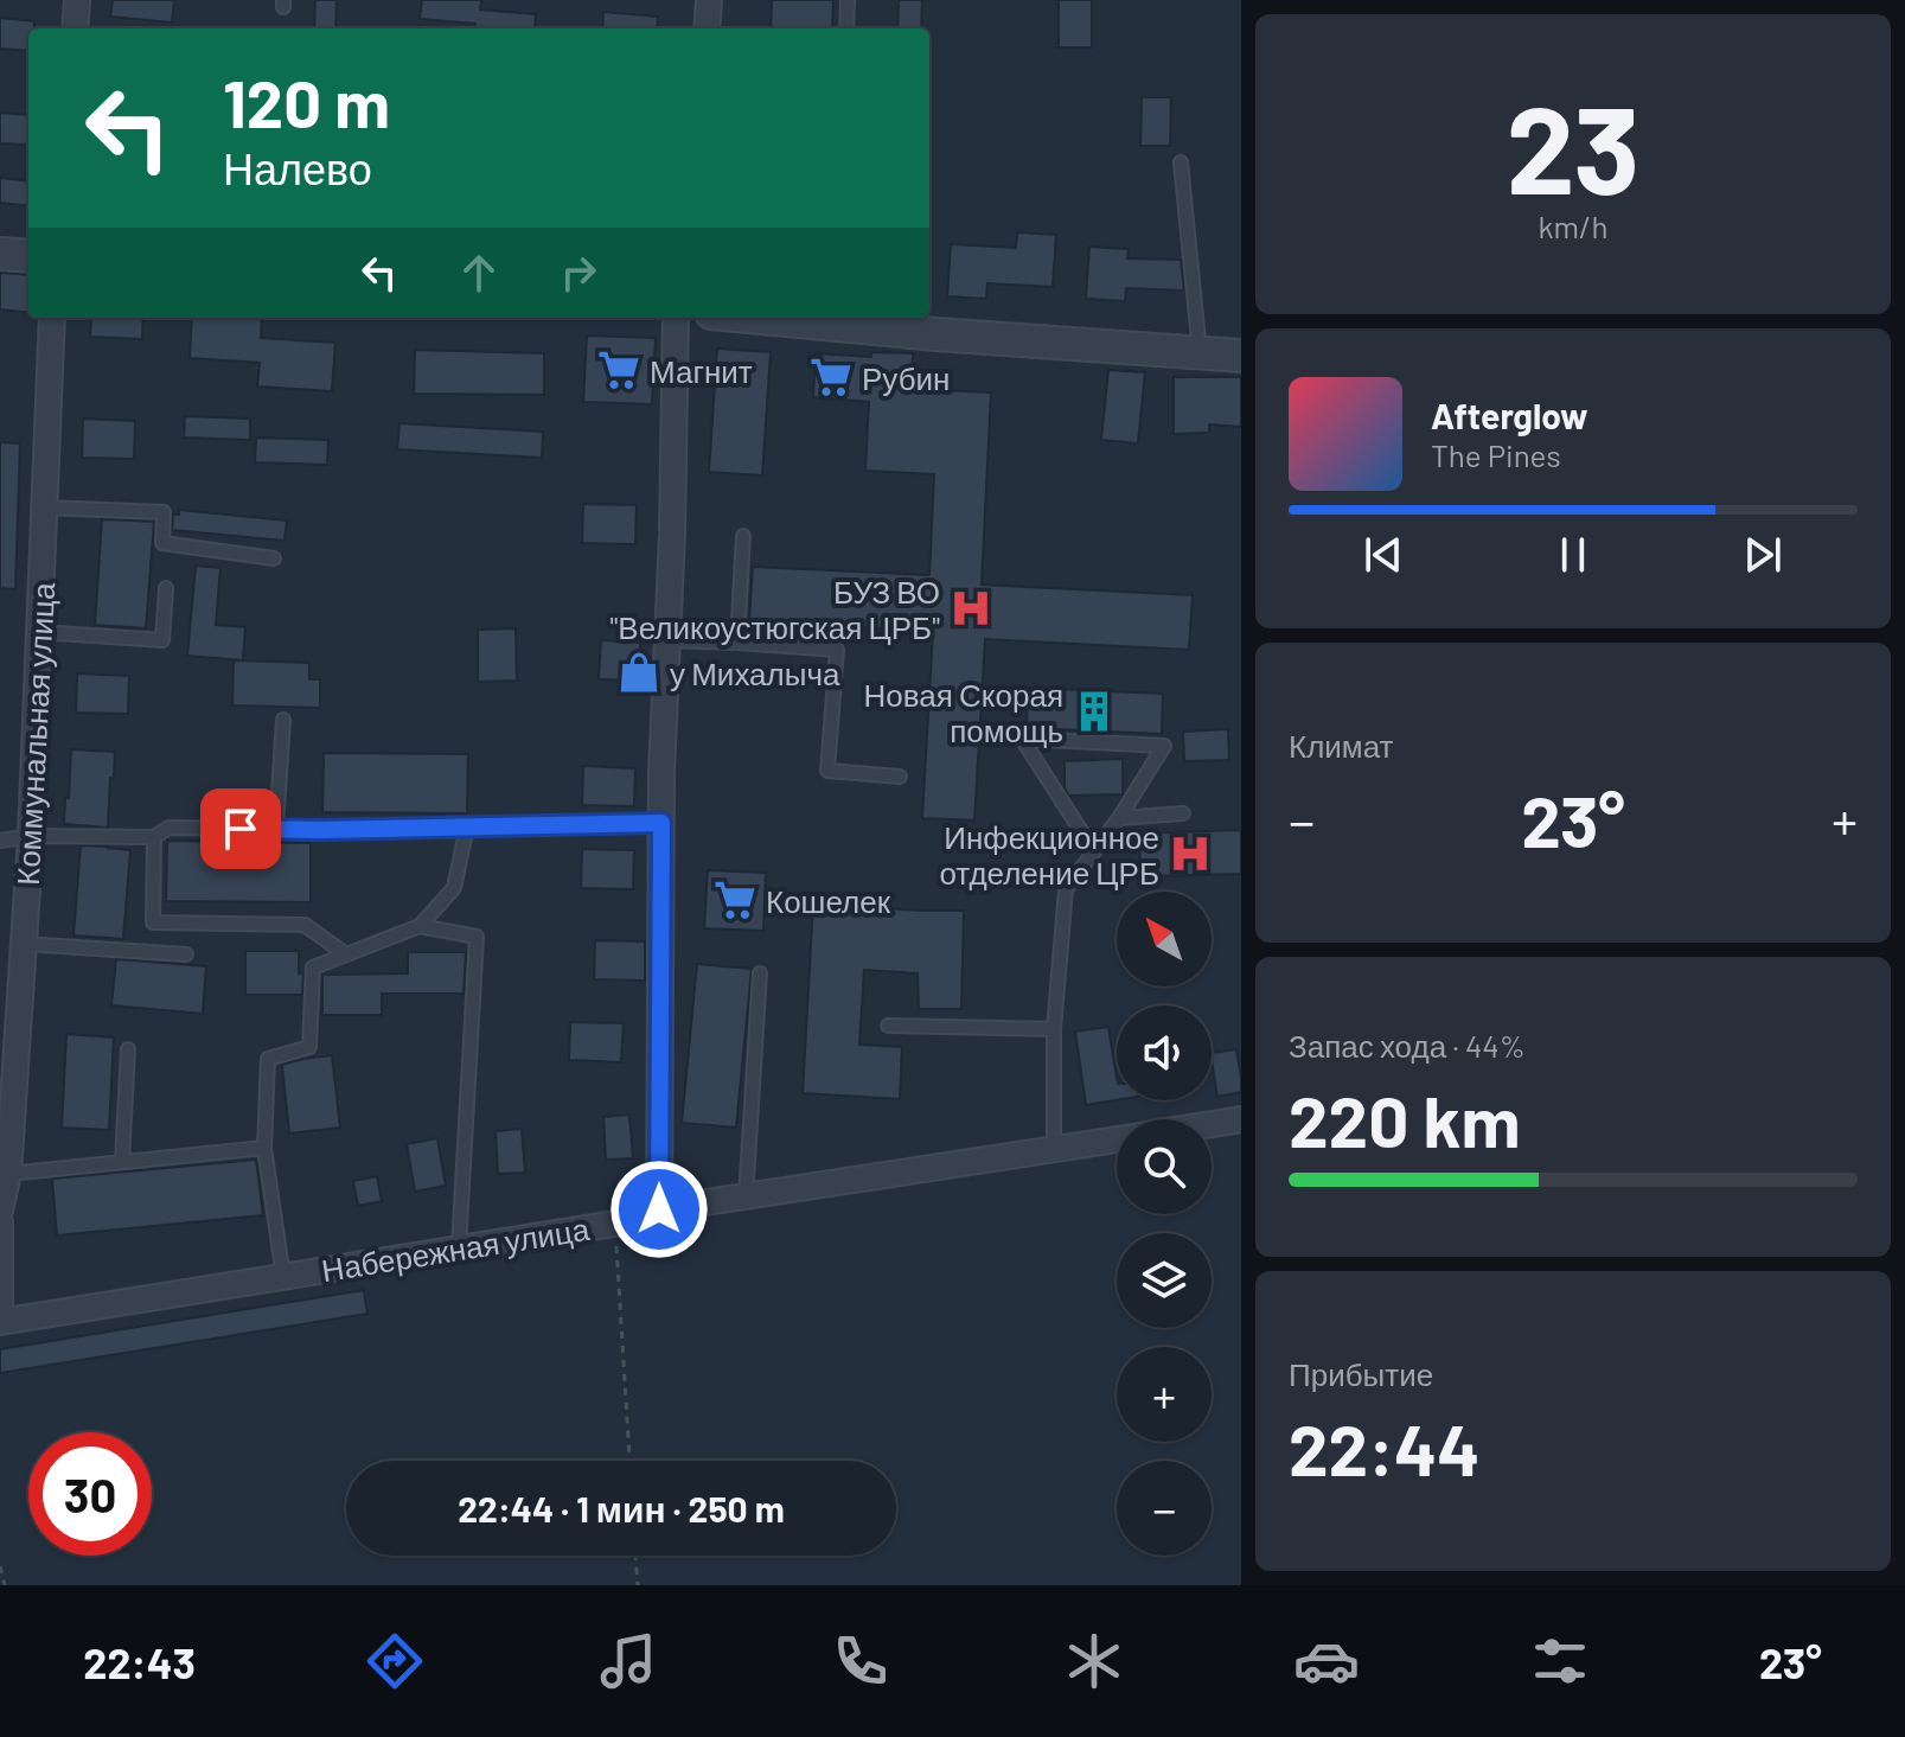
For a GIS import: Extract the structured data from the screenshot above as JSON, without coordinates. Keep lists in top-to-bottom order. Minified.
{"streets":{"street":["Коммунальная улица","Набережная улица"]},"places":{"supermarket":["Магнит","Рубин","Кошелек"],"hospital":["БУЗ ВО \"Великоустюгская ЦРБ\"","Инфекционное отделение ЦРБ"],"shop":["у Михалыча"],"building":["Новая Скорая помощь"]},"north":"top left","page":{"tile":[["23","km/h"],"Климат",["Запас хода · 44%","220 km"],["Прибытие","22:44"]],"turn":["120 m","Налево"],"song":["Afterglow","The Pines"],"heat":["−","23°","+"],"map_buttons":["+","−"],"limit":"30","trip":"22:44 · 1 мин · 250 m","tabs":["22:43","23°"]}}
